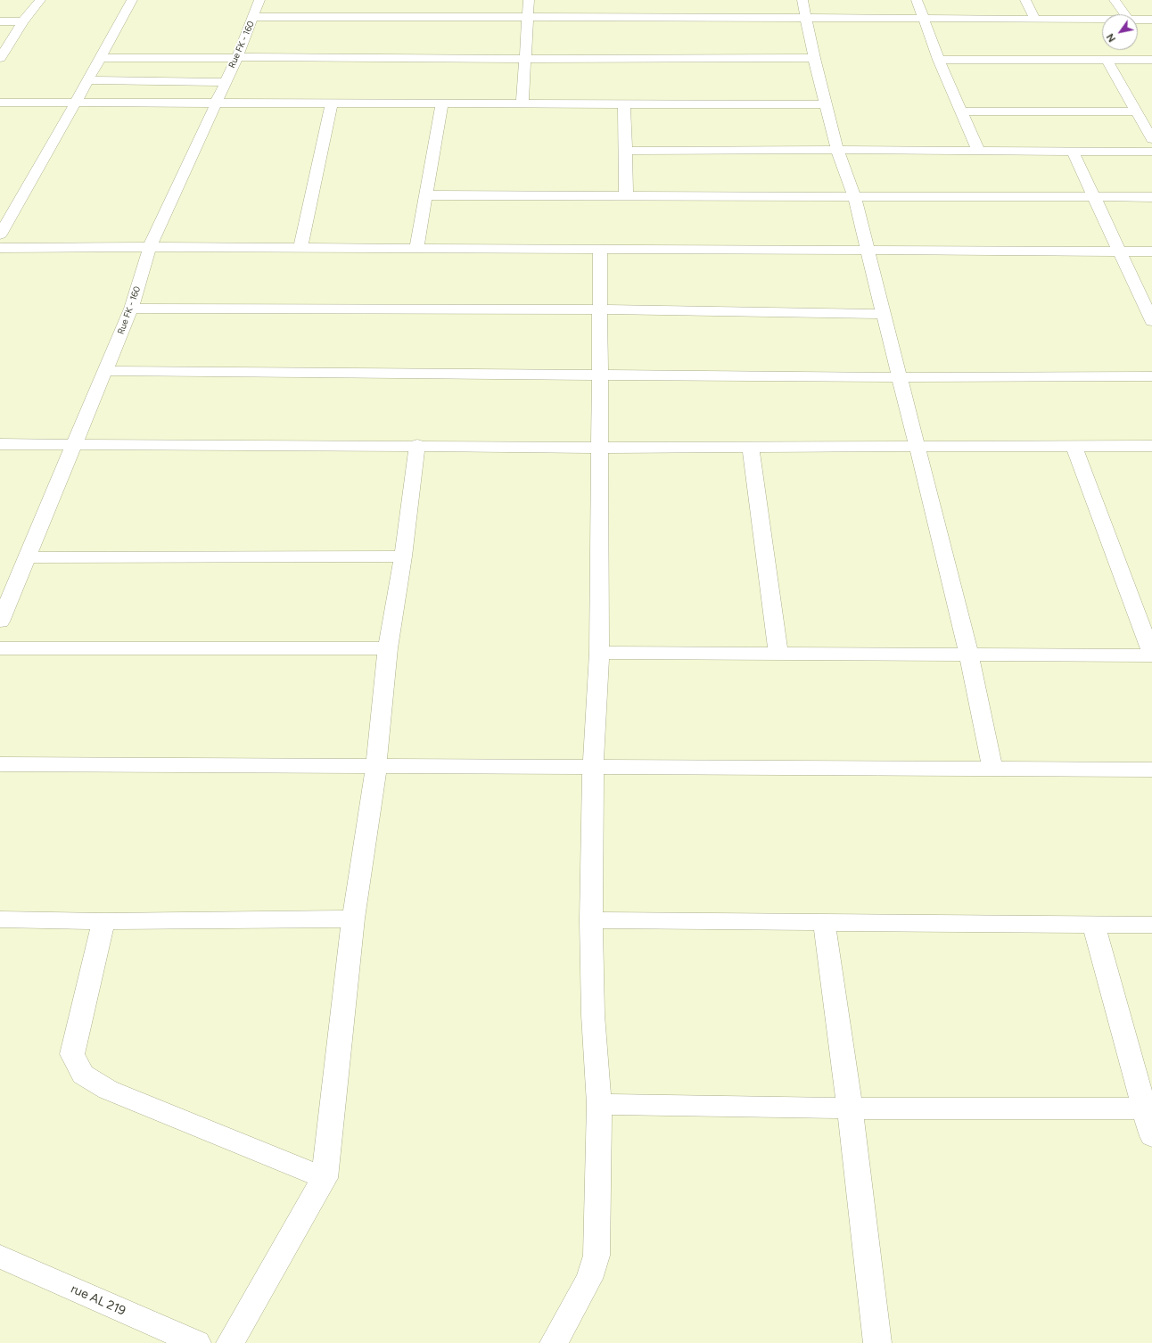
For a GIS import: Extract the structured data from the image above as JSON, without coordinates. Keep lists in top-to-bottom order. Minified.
{"streets":{"street":["Rue FK - 160","rue AL 219"]},"north":"bottom left"}
